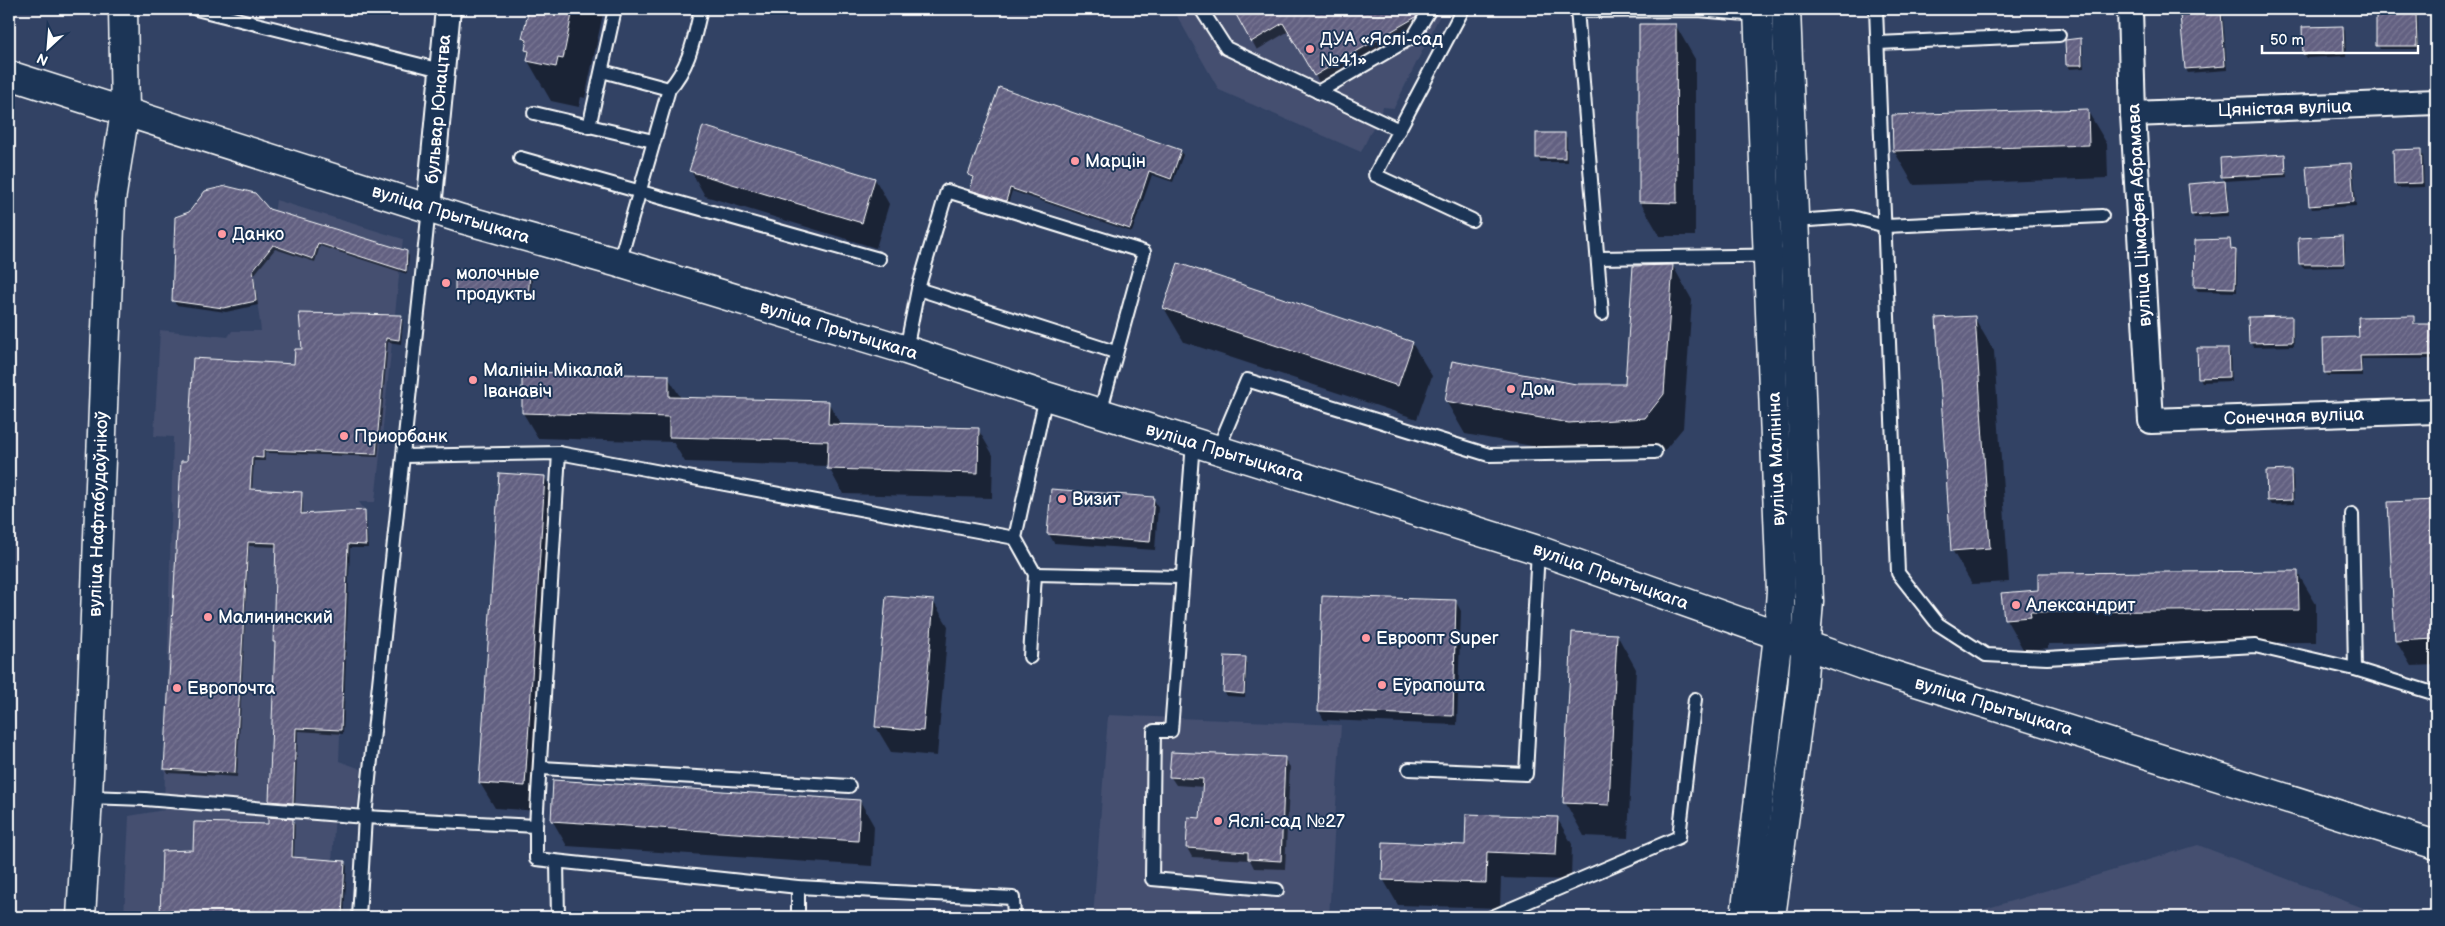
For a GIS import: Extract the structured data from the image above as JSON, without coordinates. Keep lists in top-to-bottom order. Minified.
{"streets":{"main road":["вуліца Прытыцкага","вуліца Малініна","вуліца Нафтабудаўнікоў"],"street":["Цяністая вуліца","бульвар Юнацтва","вуліца Цімафея Абрамава","Сонечная вуліца"]},"crossings":[["Цяністая вуліца","вуліца Цімафея Абрамава"],["бульвар Юнацтва","вуліца Прытыцкага"],["вуліца Прытыцкага","вуліца Малініна"],["вуліца Прытыцкага","вуліца Нафтабудаўнікоў"],["вуліца Цімафея Абрамава","Сонечная вуліца"]],"places":["ДУА «Яслі-сад №41»","Марцін","Данко","молочные продукты","Малінін Мікалай Іванавіч","Дом","Приорбанк","Визит","Александрит","Малининский","Евроопт Super","Еўрапошта","Европочта","Яслі-сад №27"],"scale_bar":"50 m","north":"bottom left"}
